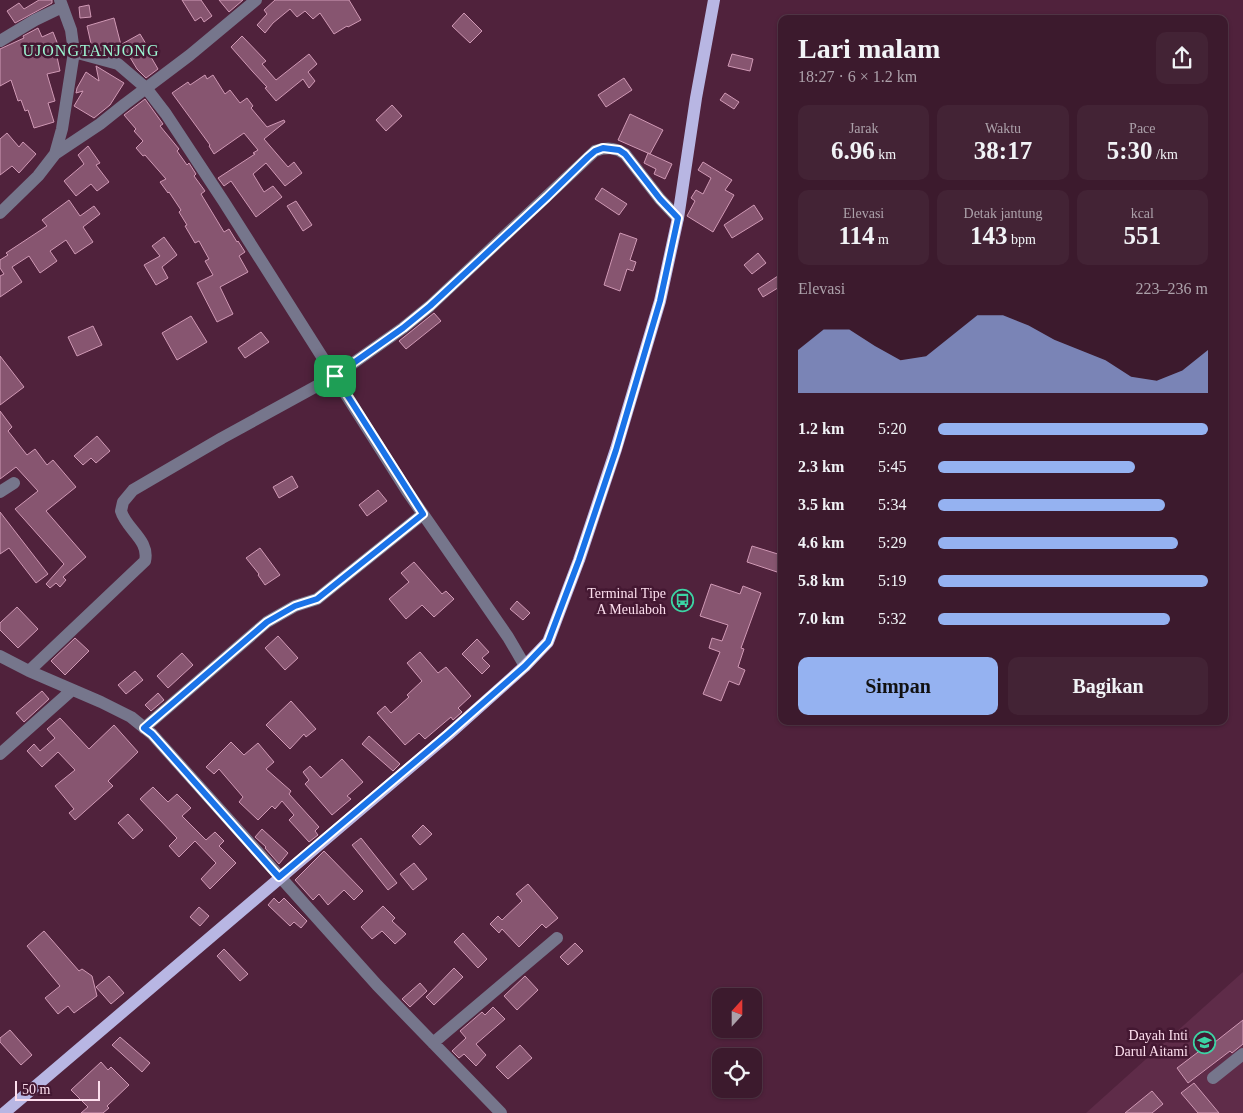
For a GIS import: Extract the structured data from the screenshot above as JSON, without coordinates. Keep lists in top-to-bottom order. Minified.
{"districts":["UJONGTANJONG"],"places":{"bus stop":["Terminal Tipe A Meulaboh"],"school or university":["Dayah Inti Darul Aitami"]},"scale_bar":"50 m","north":"top","page":{"heading":["Lari malam","18:27 · 6 × 1.2 km"],"stats":[["Jarak","6.96 km"],["Waktu","38:17"],["Pace","5:30 /km"],["Elevasi","114 m"],["Detak jantung","143 bpm"],["kcal","551"]],"chart":["Elevasi","223–236 m"],"list":[{"name":"1.2 km","note":"5:20"},{"name":"2.3 km","note":"5:45"},{"name":"3.5 km","note":"5:34"},{"name":"4.6 km","note":"5:29"},{"name":"5.8 km","note":"5:19"},{"name":"7.0 km","note":"5:32"}],"buttons":["Simpan","Bagikan"],"scale":"50 m"}}
